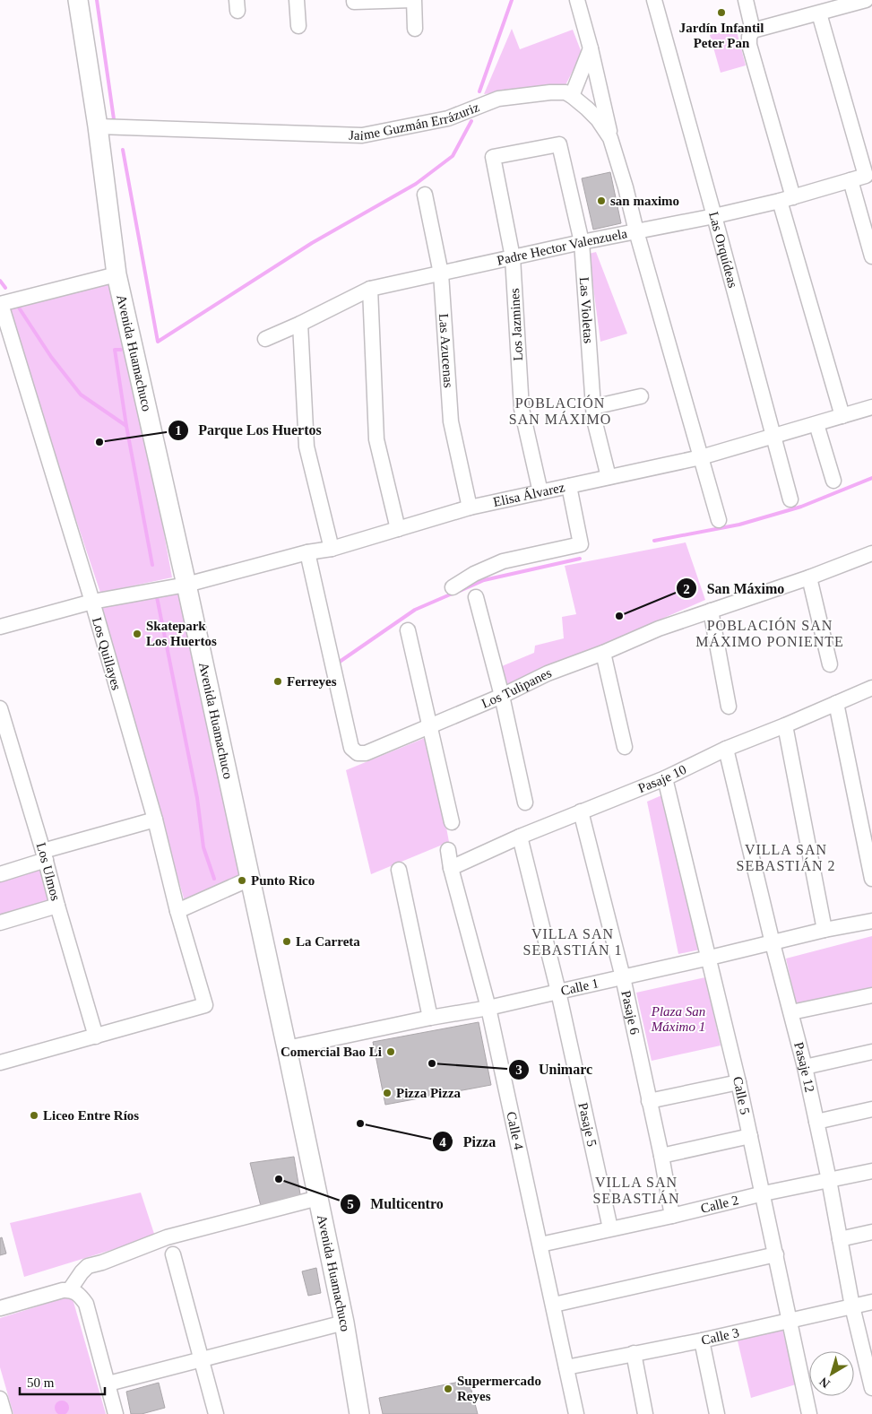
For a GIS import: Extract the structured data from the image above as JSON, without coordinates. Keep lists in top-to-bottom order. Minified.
{"streets":{"main road":["Avenida Huamachuco"],"street":["Jaime Guzmán Errázuriz","Padre Hector Valenzuela","Las Orquídeas","Las Violetas","Los Jazmines","Las Azucenas","Elisa Álvarez","Los Quillayes","Los Tulipanes","Pasaje 10","Los Ulmos","Calle 1","Pasaje 6","Pasaje 12","Calle 5","Pasaje 5","Calle 4","Calle 2","Calle 3"]},"crossings":[["Jaime Guzmán Errázuriz","Avenida Huamachuco"],["Padre Hector Valenzuela","Las Orquídeas"],["Padre Hector Valenzuela","Las Violetas"],["Padre Hector Valenzuela","Los Jazmines"],["Padre Hector Valenzuela","Las Azucenas"],["Las Orquídeas","Elisa Álvarez"],["Las Violetas","Los Jazmines"],["Las Violetas","Elisa Álvarez"],["Los Jazmines","Elisa Álvarez"],["Las Azucenas","Elisa Álvarez"],["Avenida Huamachuco","Elisa Álvarez"],["Avenida Huamachuco","Calle 1"],["Elisa Álvarez","Los Quillayes"],["Elisa Álvarez","Los Tulipanes"],["Los Quillayes","Los Ulmos"],["Pasaje 10","Pasaje 6"],["Pasaje 10","Pasaje 12"],["Pasaje 10","Calle 5"],["Pasaje 10","Pasaje 5"],["Pasaje 10","Calle 4"],["Calle 1","Pasaje 6"],["Calle 1","Pasaje 12"],["Calle 1","Calle 5"],["Calle 1","Pasaje 5"],["Calle 1","Calle 4"],["Pasaje 6","Calle 2"],["Pasaje 12","Calle 2"],["Pasaje 12","Calle 3"],["Calle 5","Calle 2"],["Calle 5","Calle 3"],["Pasaje 5","Calle 2"],["Calle 4","Calle 2"],["Calle 4","Calle 3"]],"districts":["POBLACIÓN SAN MÁXIMO","POBLACIÓN SAN MÁXIMO PONIENTE","VILLA SAN SEBASTIÁN 2","VILLA SAN SEBASTIÁN 1","VILLA SAN SEBASTIÁN"],"parks":["Plaza San Máximo 1"],"places":["Jardín Infantil Peter Pan","san maximo","Parque Los Huertos","San Máximo","Skatepark Los Huertos","Ferreyes","Punto Rico","La Carreta","Comercial Bao Li","Unimarc","Pizza Pizza","Liceo Entre Ríos","Pizza","Multicentro","Supermercado Reyes"],"scale_bar":"50 m","north":"bottom left"}
